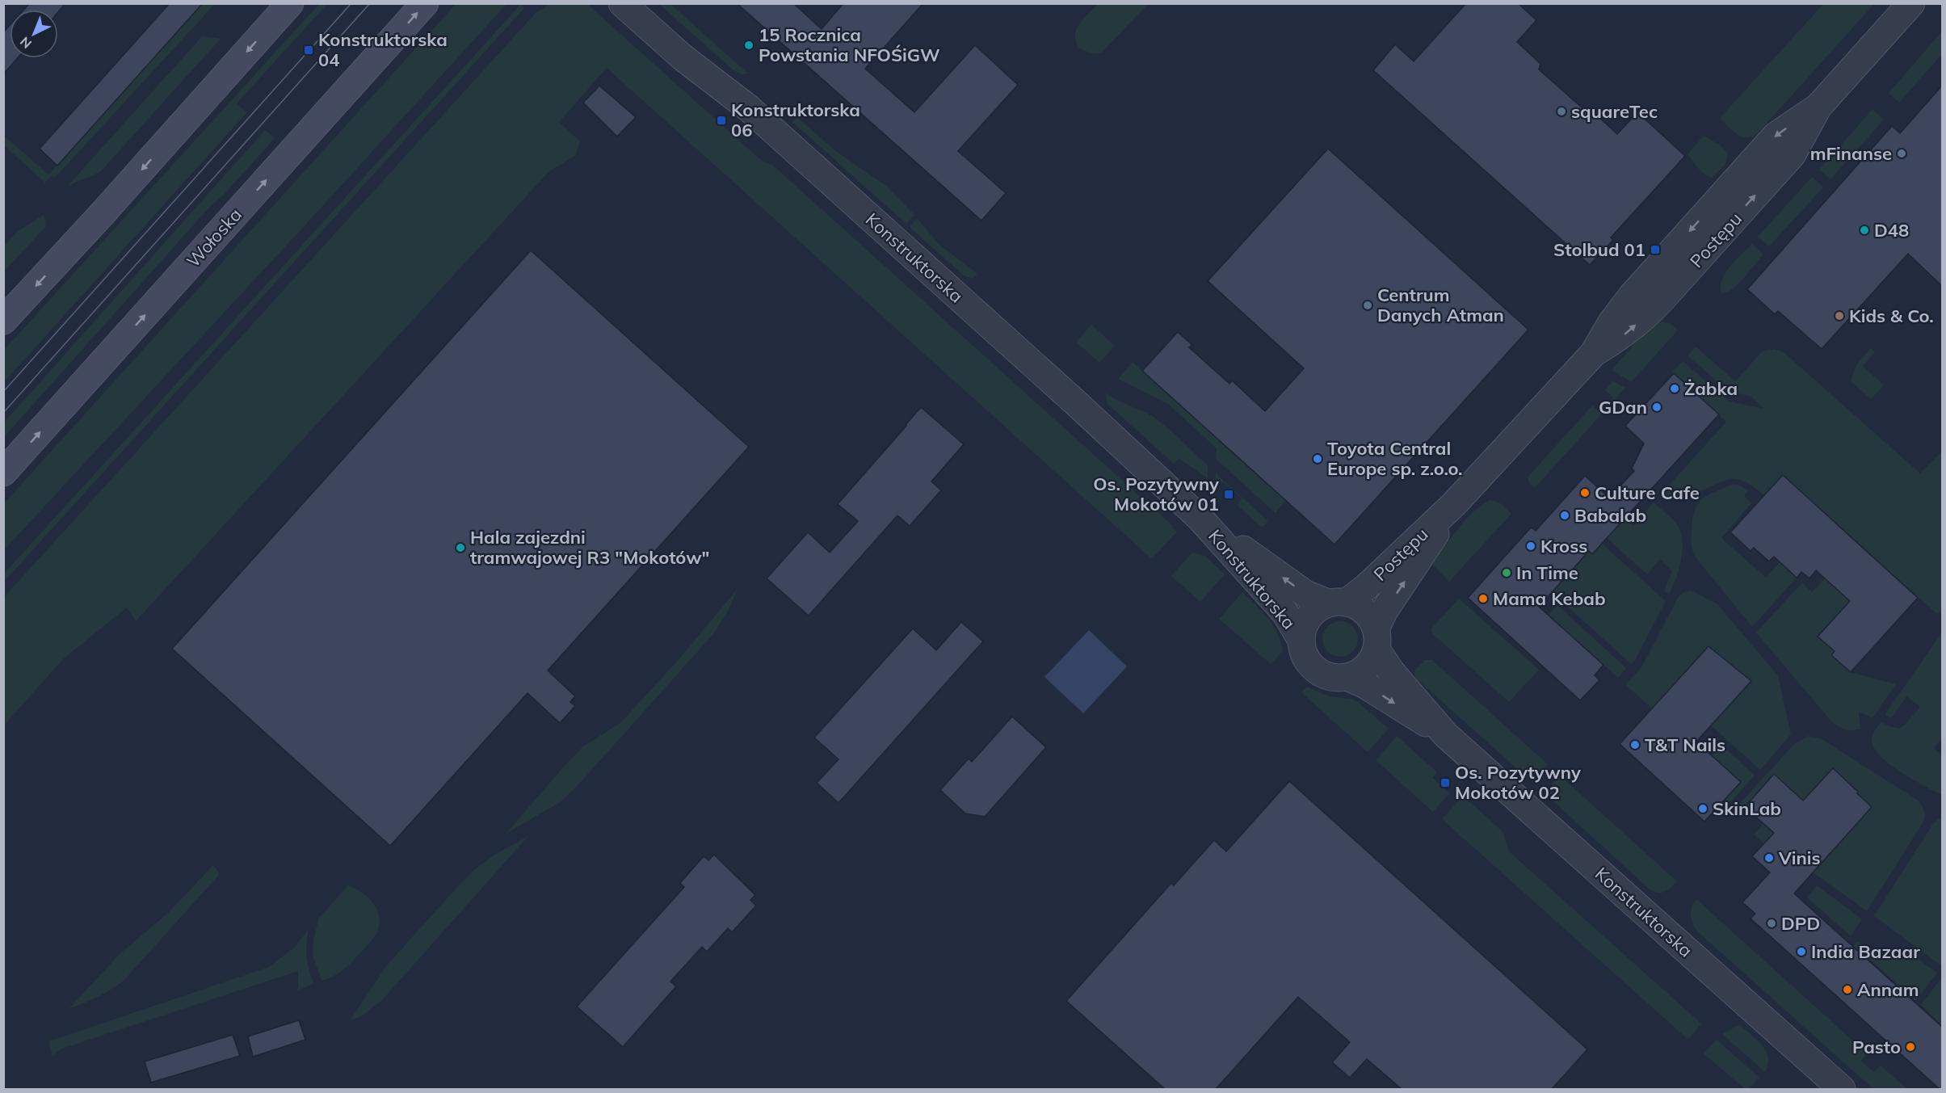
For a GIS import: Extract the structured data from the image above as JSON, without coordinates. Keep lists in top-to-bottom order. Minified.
{"streets":{"main road":["Wołoska"],"street":["Postępu","Konstruktorska"]},"crossings":[["Postępu","Konstruktorska"]],"places":{"other":["15 Rocznica Powstania NFOŚiGW","squareTec","mFinanse","D48","Centrum Danych Atman","Kids & Co.","Żabka","GDan","Toyota Central Europe sp. z.o.o.","Culture Cafe","Babalab","Kross","Hala zajezdni tramwajowej R3 \"Mokotów\"","In Time","Mama Kebab","T&T Nails","SkinLab","Vinis","DPD","India Bazaar","Annam","Pasto"],"transit":["Konstruktorska 04","Konstruktorska 06","Stolbud 01","Os. Pozytywny Mokotów 01","Os. Pozytywny Mokotów 02"]},"north":"bottom left"}
